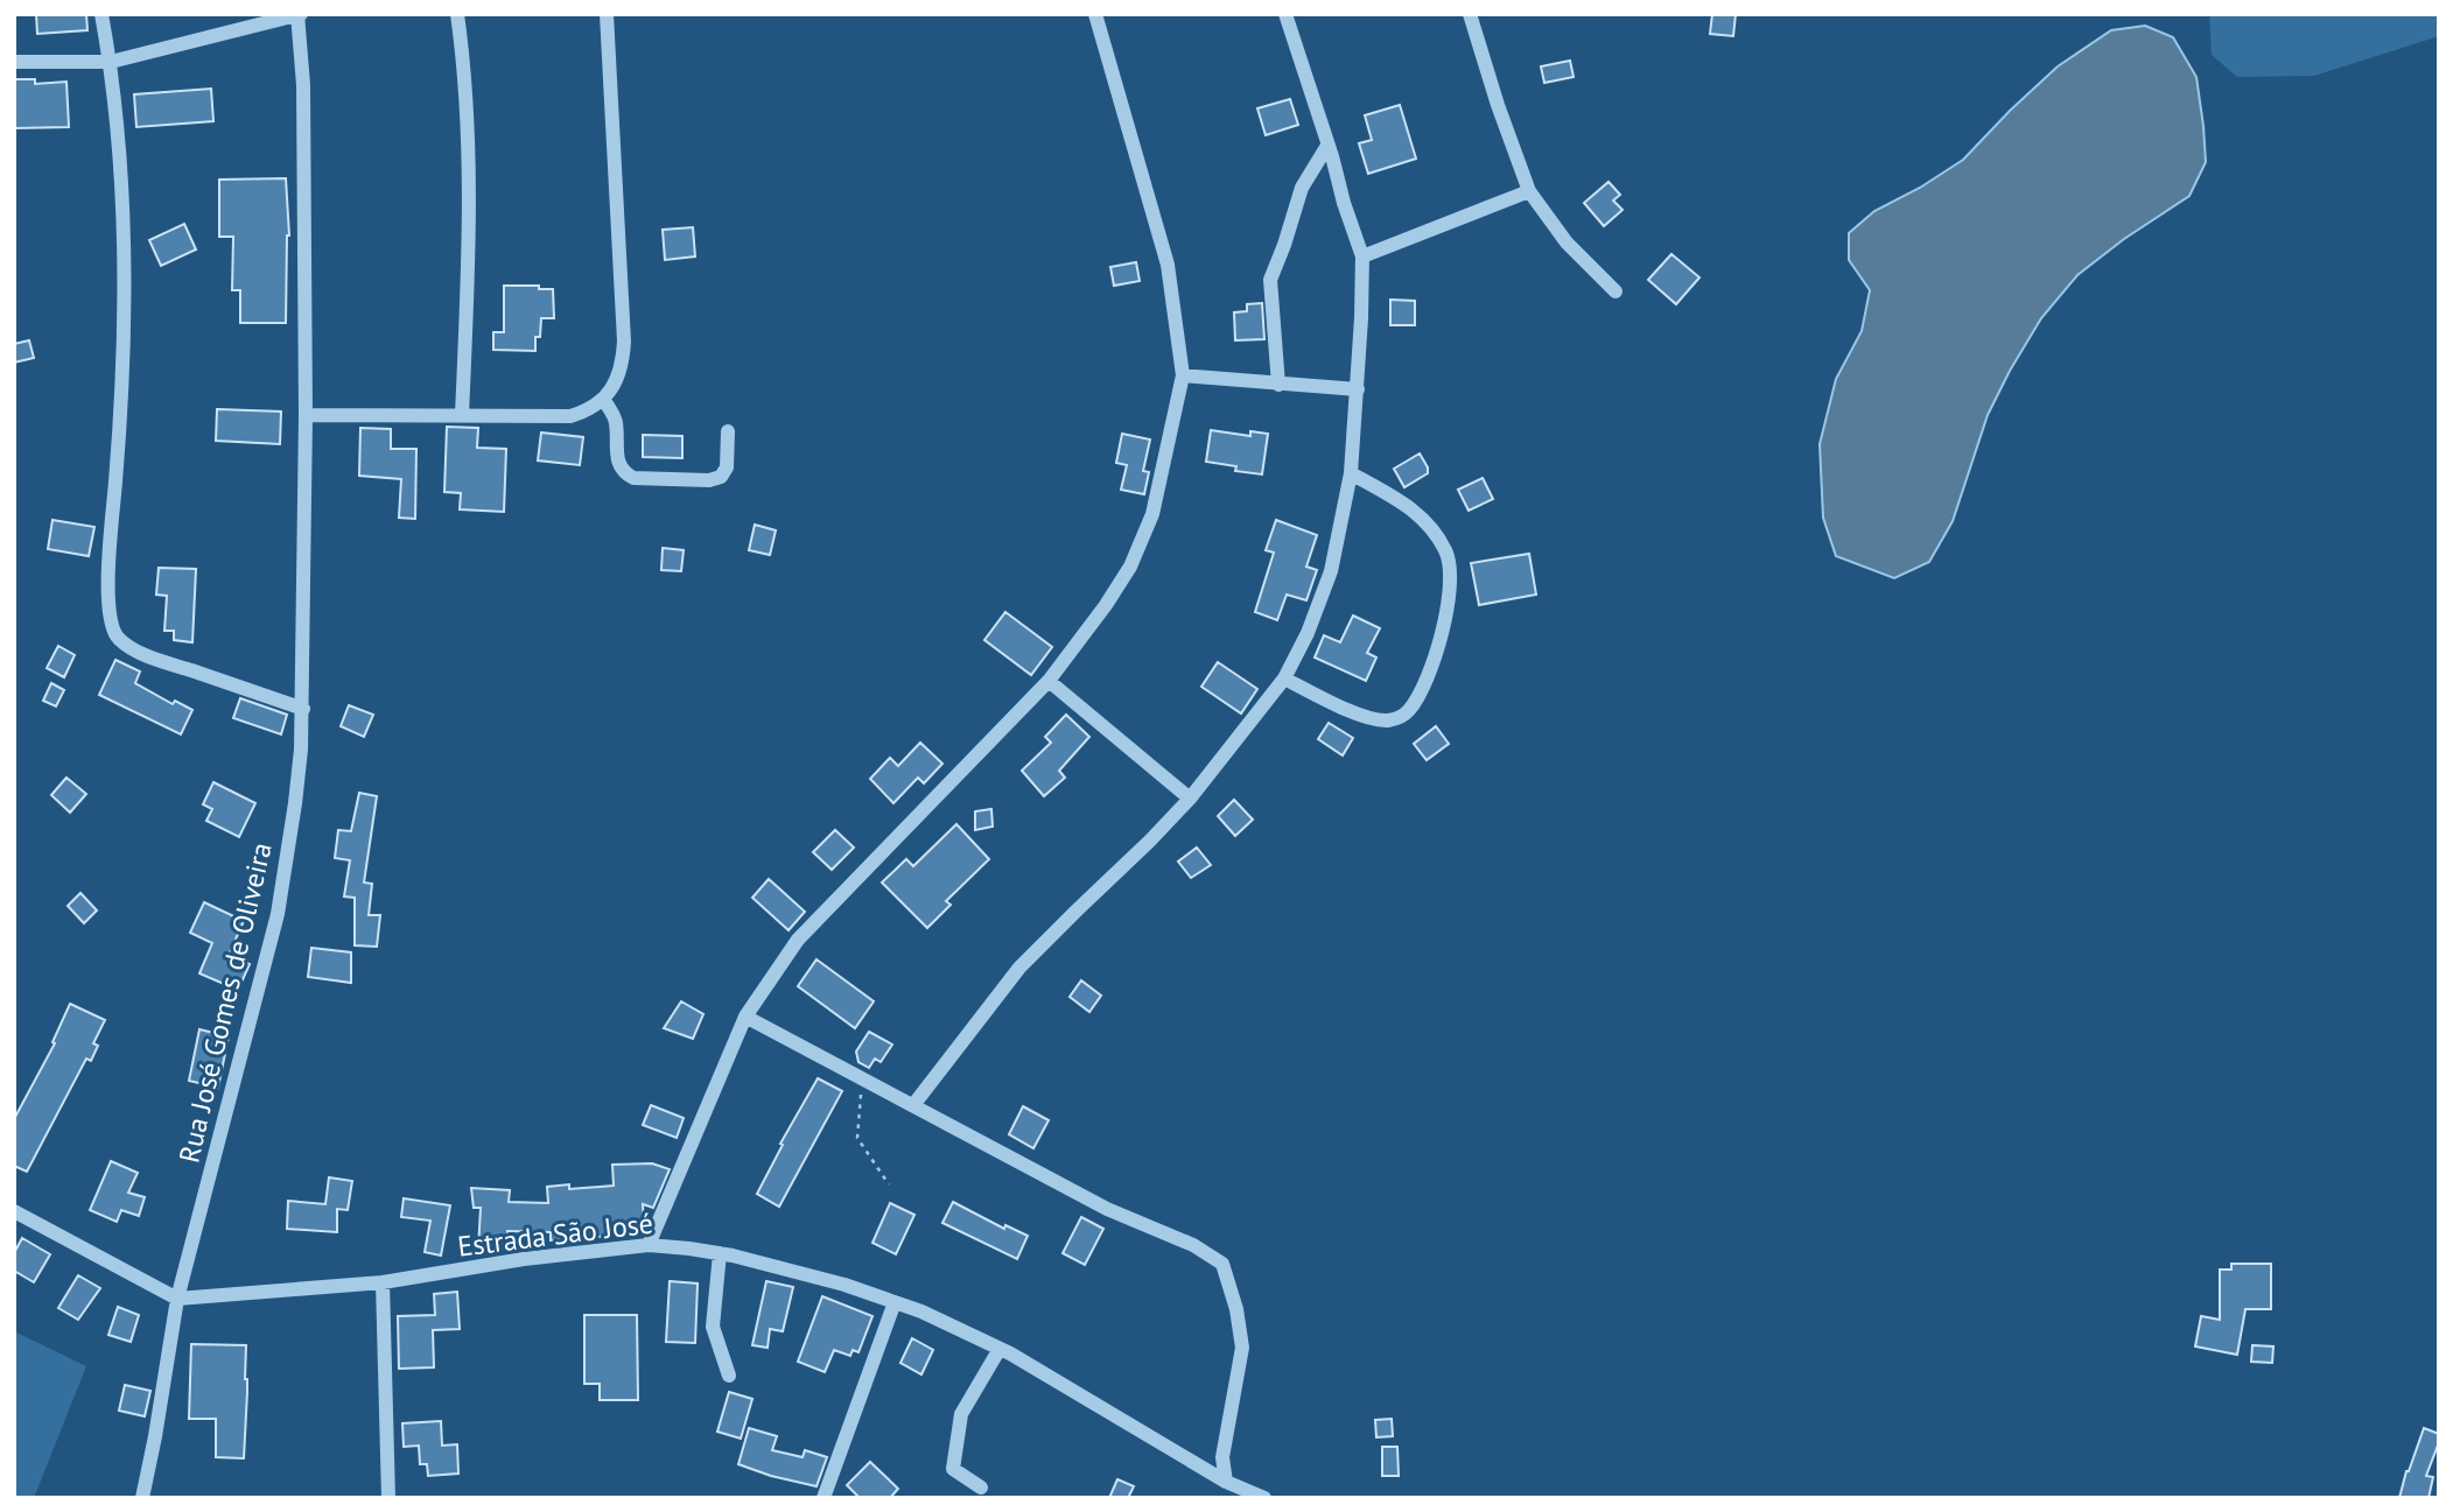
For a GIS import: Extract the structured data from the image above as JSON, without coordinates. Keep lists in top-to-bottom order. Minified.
{"streets":{"street":["Rua José Gomes de Oliveira","Estrada São José"]},"crossings":[["Rua José Gomes de Oliveira","Estrada São José"]]}
